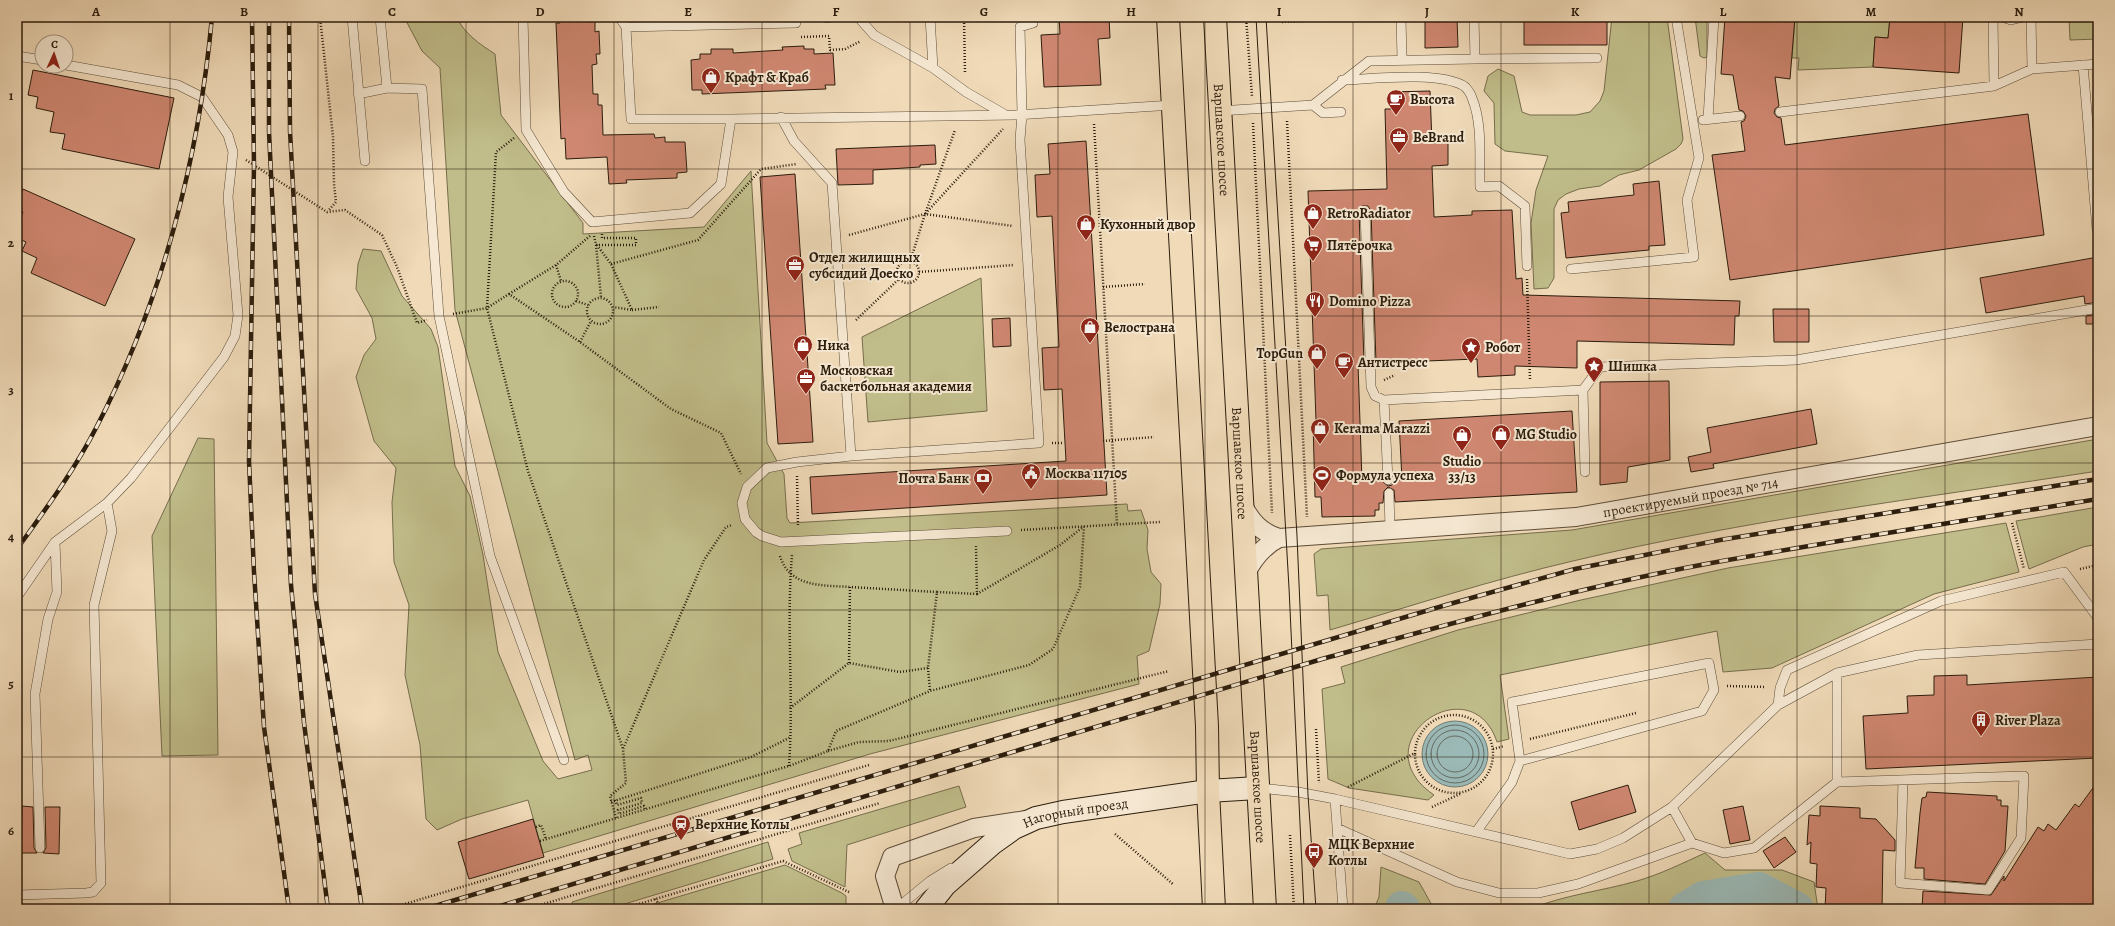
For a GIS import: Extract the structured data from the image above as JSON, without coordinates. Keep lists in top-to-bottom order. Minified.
{"streets":{"main road":["Варшавское шоссе"],"street":["проектируемый проезд № 714","Нагорный проезд"]},"crossings":[["Варшавское шоссе","проектируемый проезд № 714"],["Варшавское шоссе","Нагорный проезд"]],"places":{"shop":["Крафт & Краб","RetroRadiator","Кухонный двор","Велострана","Ника","TopGun","Kerama Marazzi","MG Studio","Studio 33/13"],"cafe":["Высота","Антистресс"],"office":["BeBrand","Отдел жилищных субсидий Доеско","Московская баскетбольная академия"],"supermarket":["Пятёрочка"],"restaurant":["Domino Pizza"],"place":["Робот","Шишка"],"public building":["Москва 117105"],"sports":["Формула успеха"],"bank":["Почта Банк"],"building":["River Plaza"],"station":["Верхние Котлы"],"bus stop":["МЦК Верхние Котлы"]},"north":"top","grid":{"columns":["A","B","C","D","E","F","G","H","I","J","K","L","M","N"],"rows":["1","2","3","4","5","6"]}}
